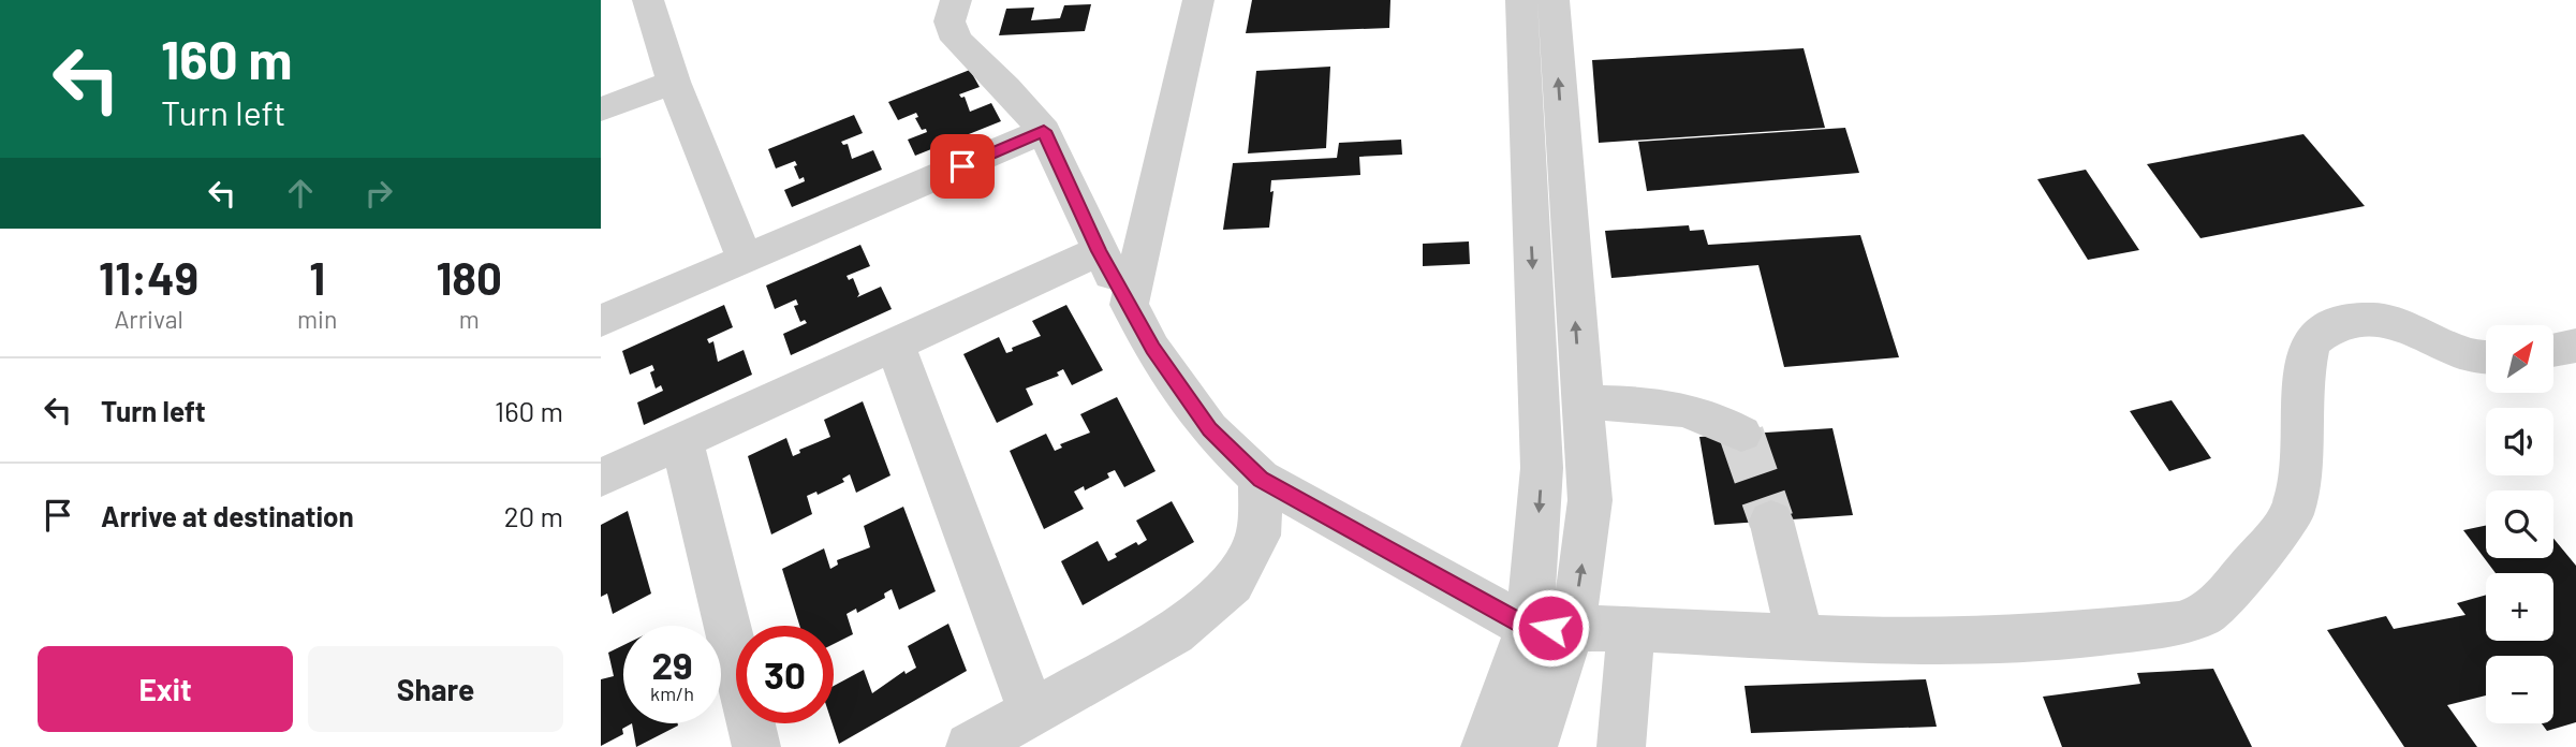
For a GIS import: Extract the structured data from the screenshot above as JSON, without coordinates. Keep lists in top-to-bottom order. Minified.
{"north":"top right","page":{"turn":["160 m","Turn left"],"eta":["11:49","Arrival","1","min","180","m"],"map_buttons":["+","−"],"list":[{"name":"Turn left","value":"160 m"},{"name":"Arrive at destination","value":"20 m"}],"speed":"29 km/h","limit":"30","buttons":["Exit","Share"]}}
